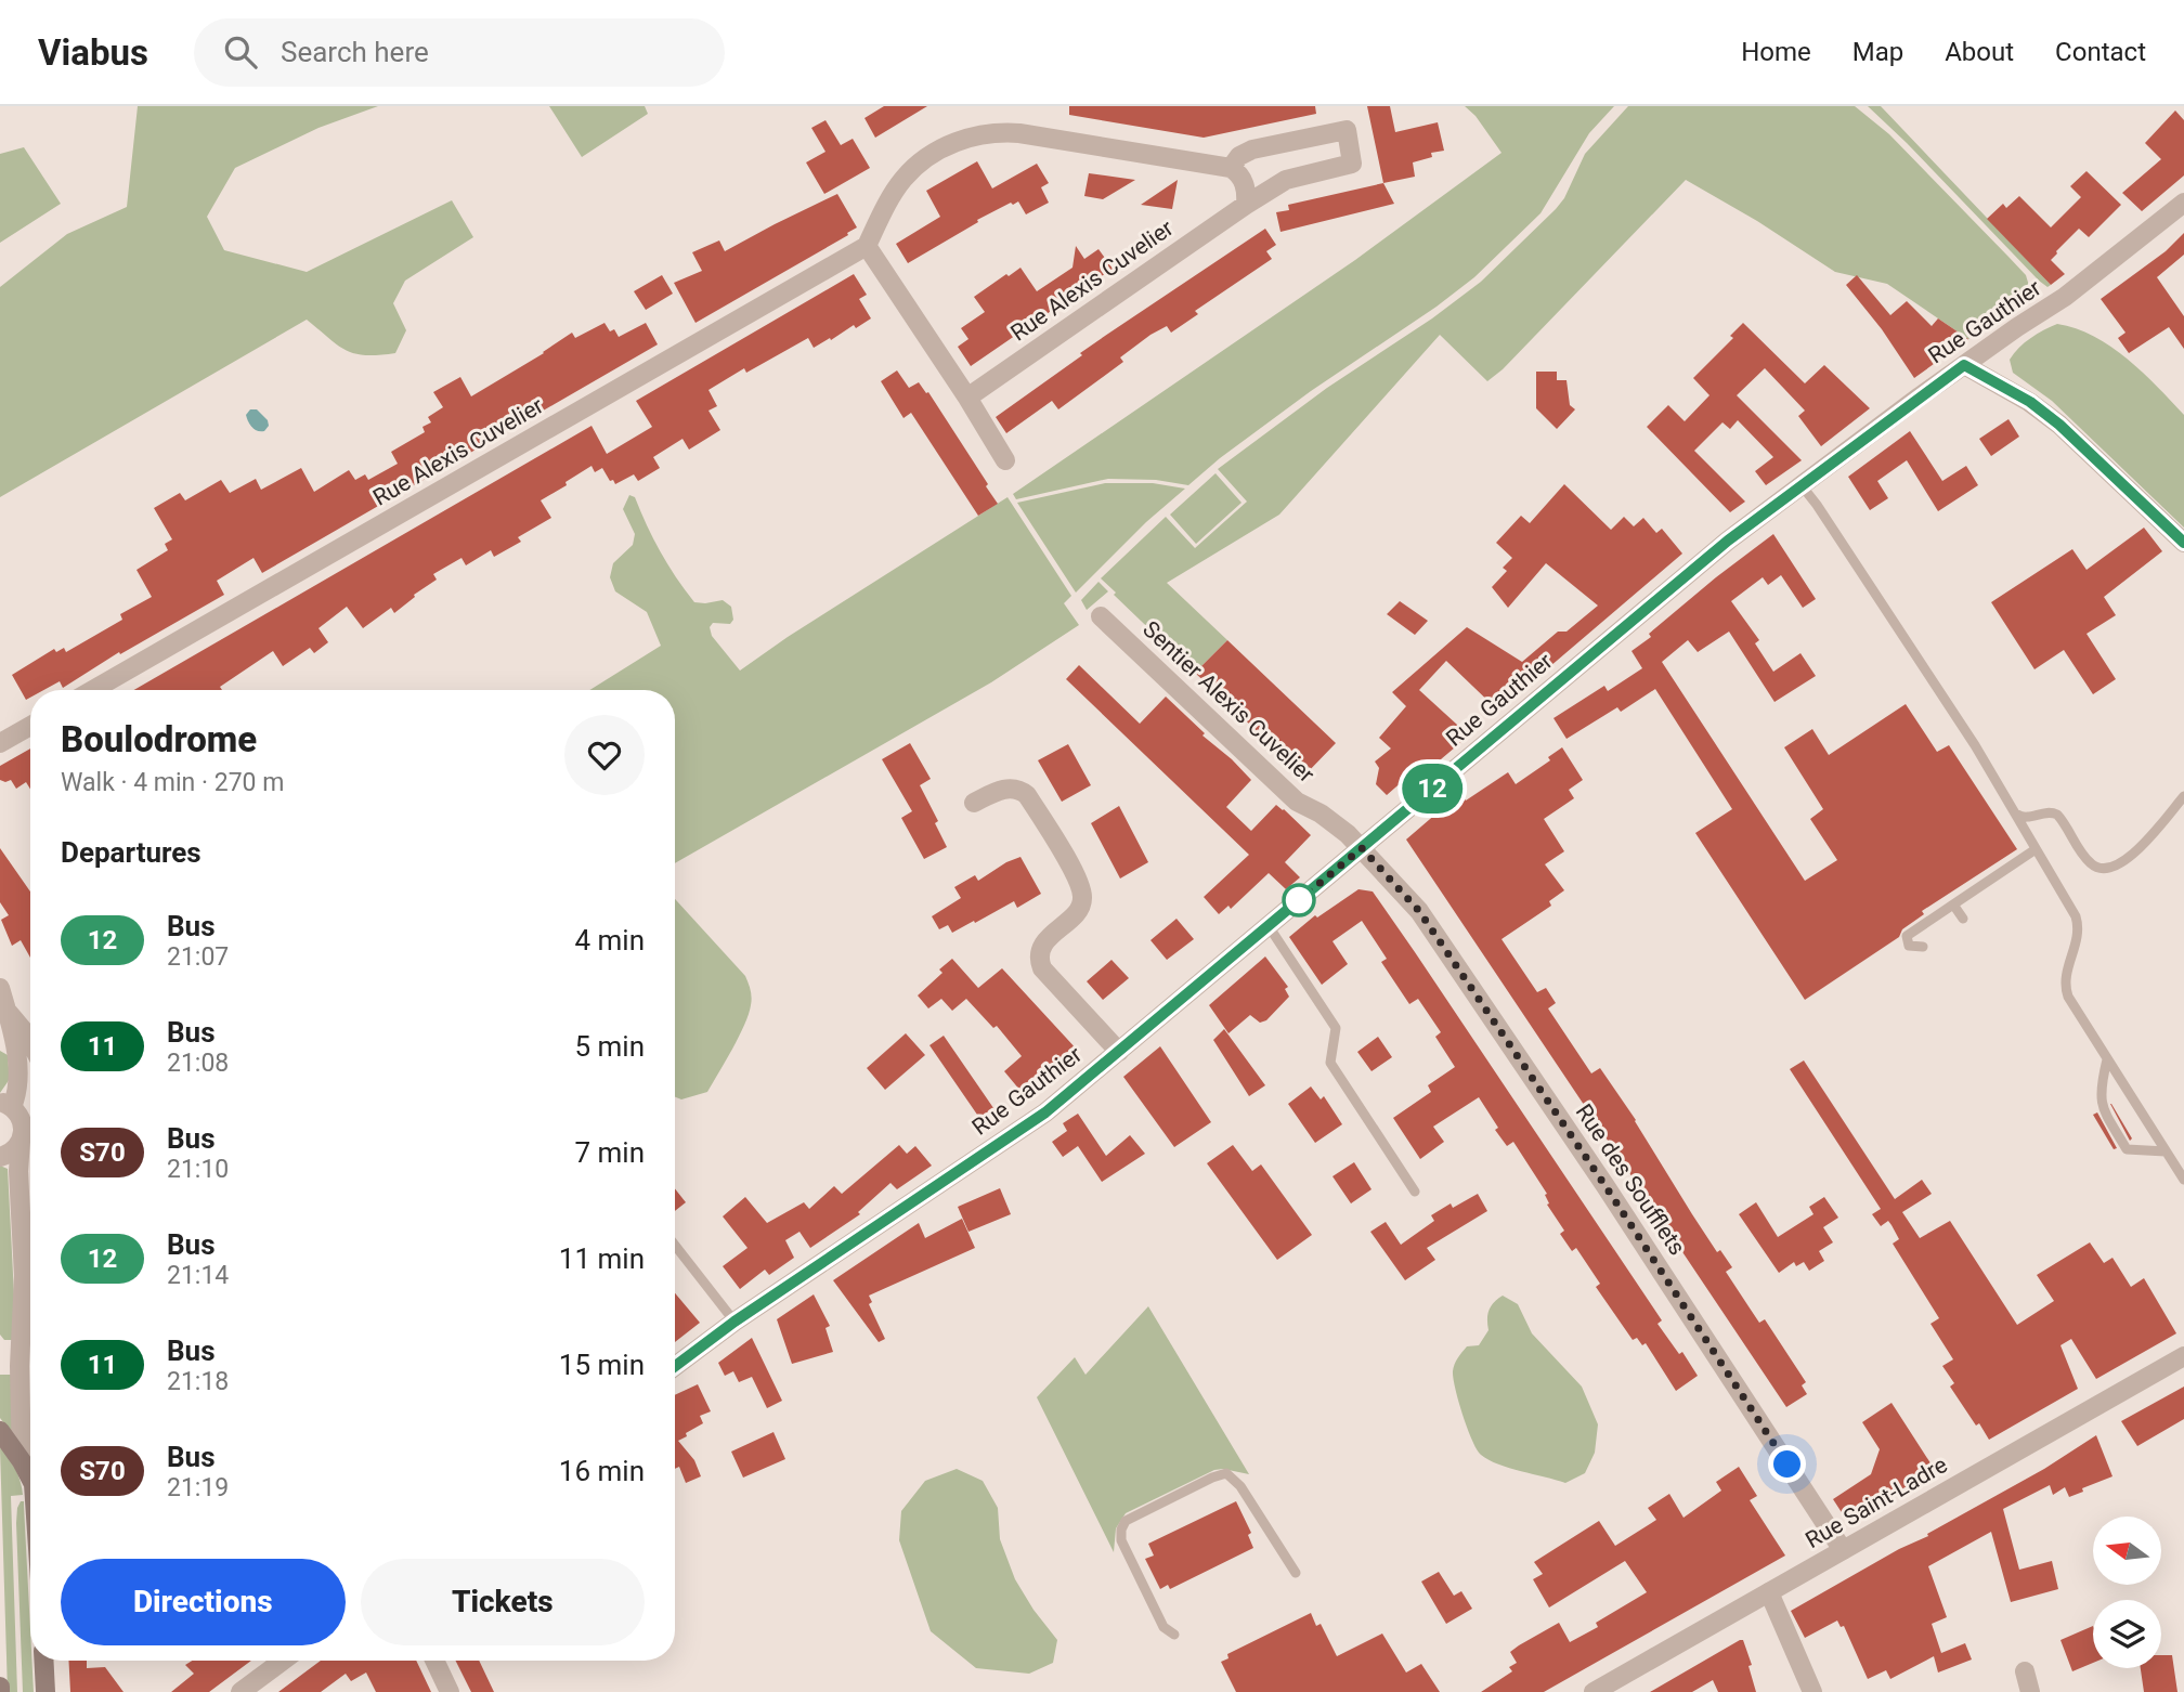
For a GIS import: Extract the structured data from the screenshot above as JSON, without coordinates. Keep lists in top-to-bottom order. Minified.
{"streets":{"street":["Rue Alexis Cuvelier","Rue Gauthier","Sentier Alexis Cuvelier","Rue des Soufflets","Rue Saint-Ladre"]},"crossings":[["Rue Gauthier","Sentier Alexis Cuvelier"],["Rue Gauthier","Rue des Soufflets"],["Sentier Alexis Cuvelier","Rue des Soufflets"],["Rue des Soufflets","Rue Saint-Ladre"]],"lines":["bus line 12"],"north":"left","page":{"header":"Viabus","search":"Search here","nav":["Home","Map","About","Contact"],"on_map":"12","heading":[["Boulodrome","Walk · 4 min · 270 m"],"Departures"],"list":[{"mark":"12","name":"Bus","note":"21:07","value":"4 min"},{"mark":"11","name":"Bus","note":"21:08","value":"5 min"},{"mark":"S70","name":"Bus","note":"21:10","value":"7 min"},{"mark":"12","name":"Bus","note":"21:14","value":"11 min"},{"mark":"11","name":"Bus","note":"21:18","value":"15 min"},{"mark":"S70","name":"Bus","note":"21:19","value":"16 min"}],"buttons":["Directions","Tickets"]}}
